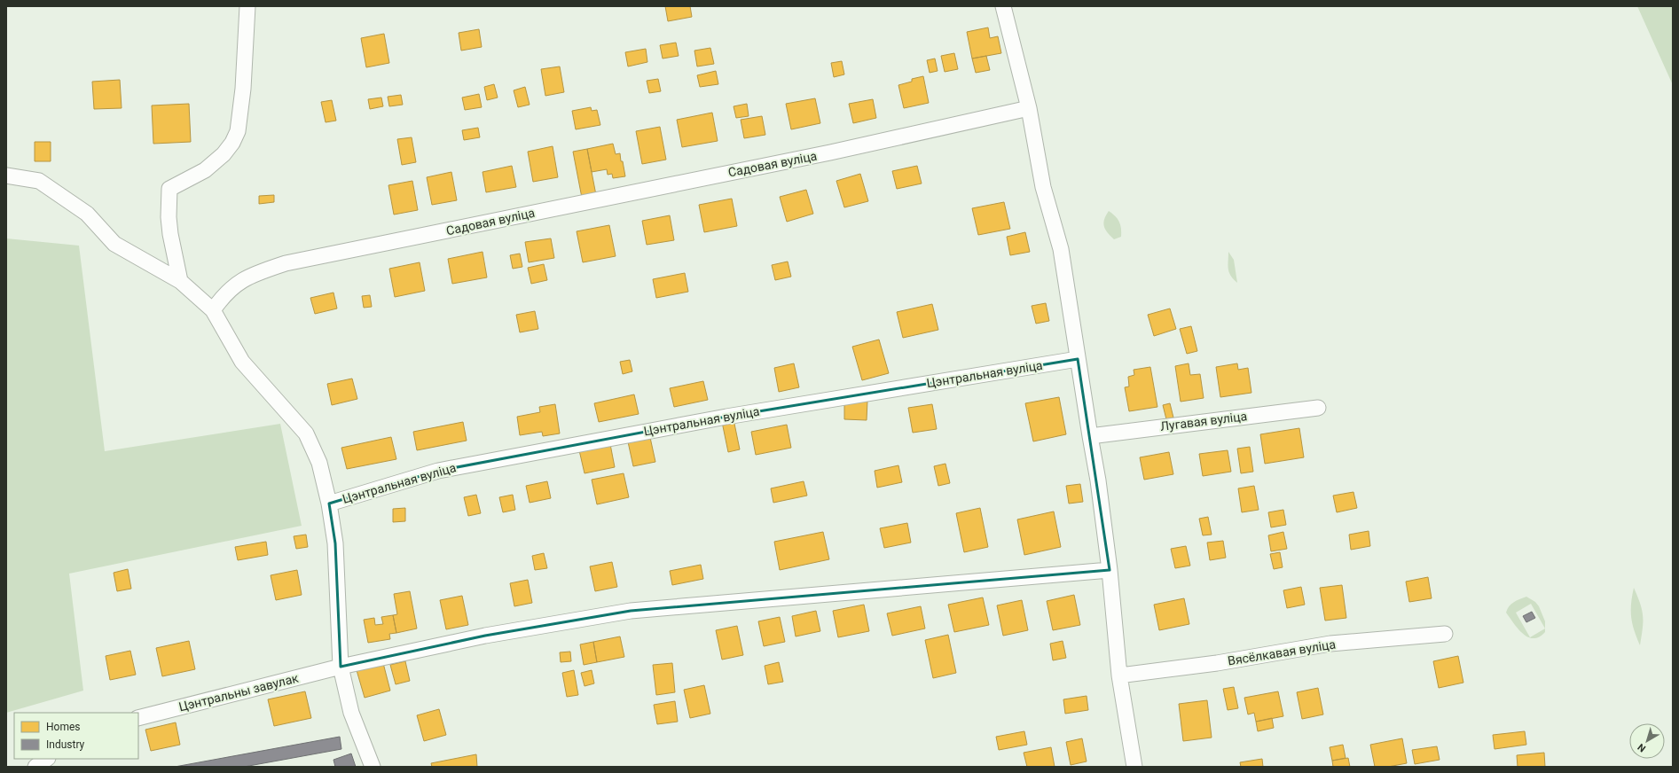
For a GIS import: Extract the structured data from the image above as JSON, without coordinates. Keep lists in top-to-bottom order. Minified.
{"streets":{"street":["Садовая вуліца","Цэнтральная вуліца","Лугавая вуліца","Вясёлкавая вуліца","Цэнтральны завулак"]},"legend":["Homes","Industry"],"north":"bottom left"}
